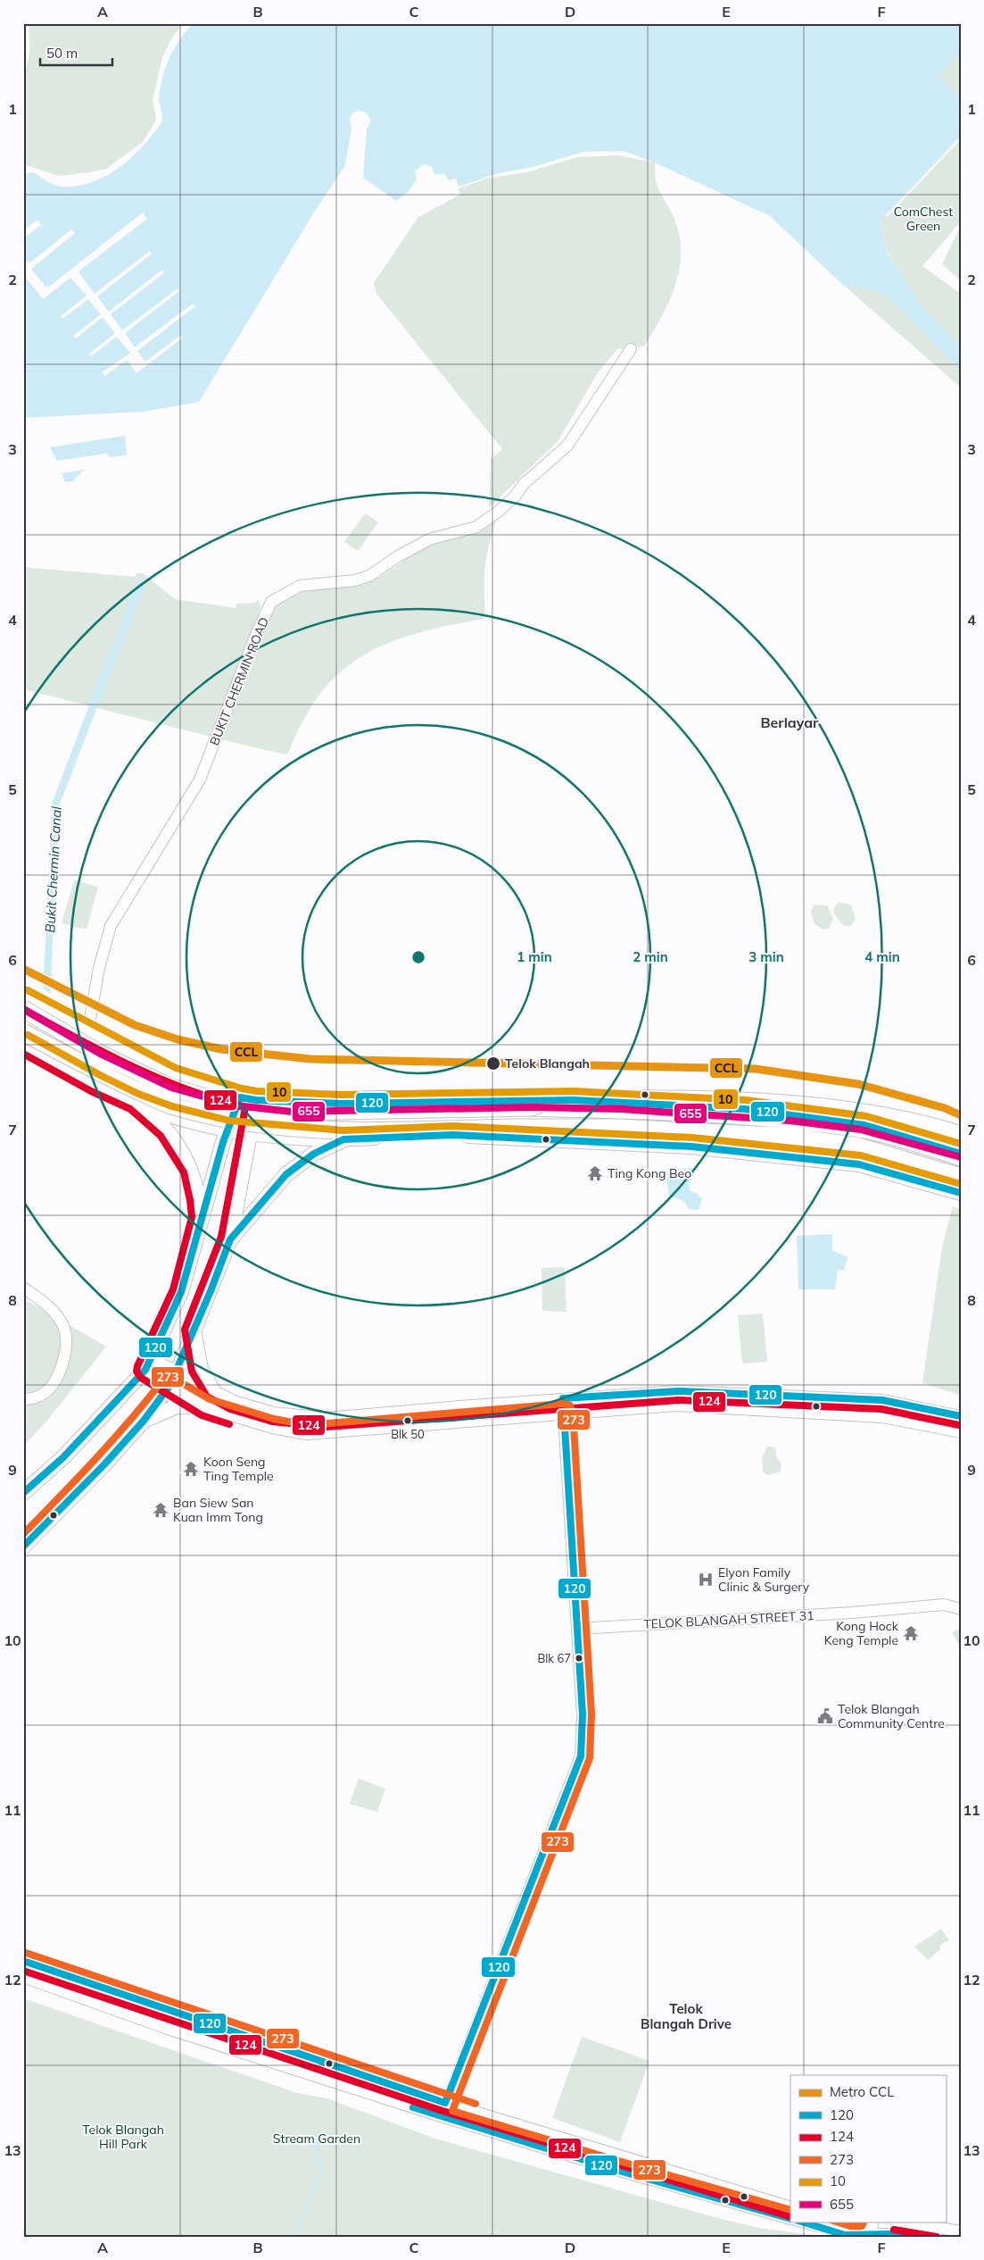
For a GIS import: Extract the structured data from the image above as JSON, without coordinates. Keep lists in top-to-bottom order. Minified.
{"streets":{"street":["BUKIT CHERMIN ROAD","TELOK BLANGAH STREET 31"]},"districts":["Berlayar","Telok Blangah Drive"],"water":["Bukit Chermin Canal"],"parks":["ComChest Green","Telok Blangah Hill Park","Stream Garden"],"places":{"other":["Telok Blangah","Blk 50","Blk 67"],"temple":["Ting Kong Beo","Koon Seng Ting Temple","Ban Siew San Kuan Imm Tong","Kong Hock Keng Temple"],"hospital":["Elyon Family Clinic & Surgery"],"public building":["Telok Blangah Community Centre"]},"lines":["metro line CCL","transit line 10","transit line 124","transit line 655","transit line 120","transit line 273"],"legend":["Metro CCL","120","124","273","10","655"],"scale_bar":"50 m","grid":{"columns":["A","B","C","D","E","F"],"rows":["1","2","3","4","5","6","7","8","9","10","11","12","13"]},"rings":["1 min","2 min","3 min","4 min"]}
